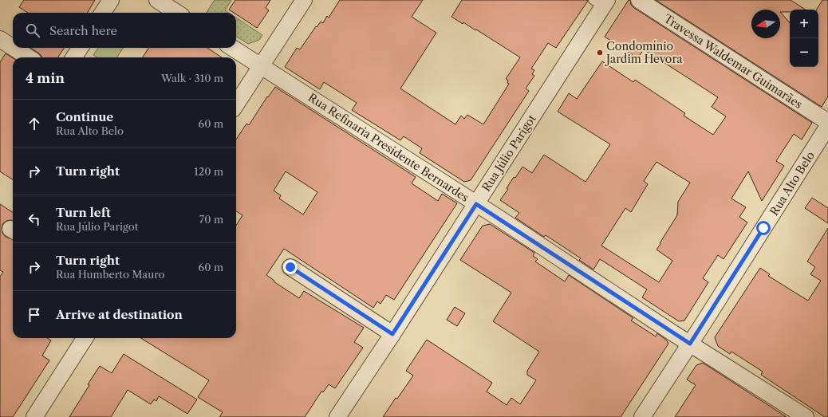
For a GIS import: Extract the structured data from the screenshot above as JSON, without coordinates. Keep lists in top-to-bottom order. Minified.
{"streets":{"street":["Travessa Waldemar Guimarães","Rua Refinaria Presidente Bernardes","Rua Júlio Parigot","Rua Alto Belo"]},"crossings":[["Rua Refinaria Presidente Bernardes","Rua Júlio Parigot"],["Rua Refinaria Presidente Bernardes","Rua Alto Belo"]],"places":["Condomínio Jardim Hevora"],"north":"left","page":{"map_buttons":["+","−"],"search":"Search here","heading":["4 min","Walk · 310 m"],"list":[["Continue","Rua Alto Belo","60 m"],["Turn right","120 m"],["Turn left","Rua Júlio Parigot","70 m"],["Turn right","Rua Humberto Mauro","60 m"],"Arrive at destination"]}}
